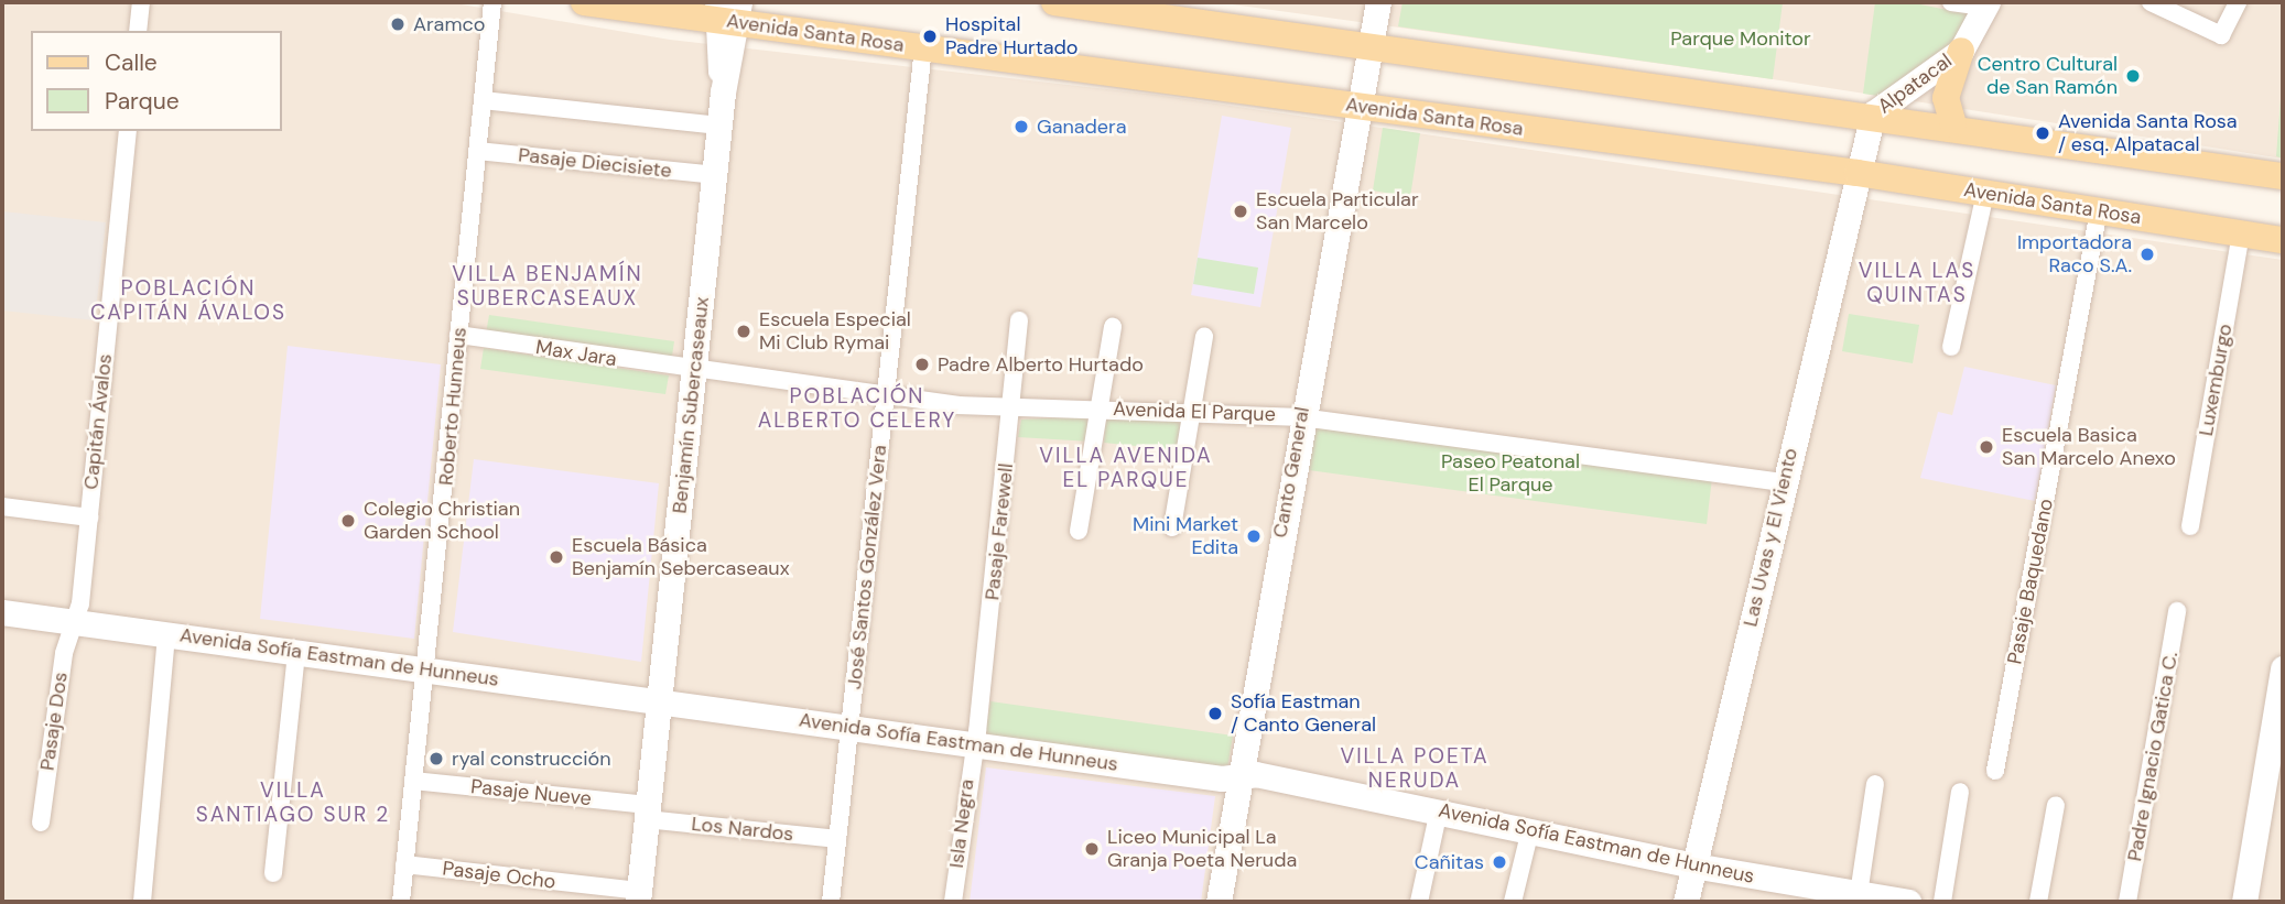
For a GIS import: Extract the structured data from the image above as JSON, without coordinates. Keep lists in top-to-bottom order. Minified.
{"streets":{"main road":["Avenida Santa Rosa"],"street":["Alpatacal","Pasaje Diecisiete","Max Jara","Luxemburgo","Benjamín Subercaseaux","Roberto Hunneus","Avenida El Parque","Capitán Ávalos","Canto General","Pasaje Farewell","Las Uvas y El Viento","José Santos González Vera","Pasaje Baquedano","Avenida Sofía Eastman de Hunneus","Pasaje Dos","Padre Ignacio Gatica C.","Pasaje Nueve","Isla Negra","Los Nardos","Pasaje Ocho"]},"crossings":[["Avenida Santa Rosa","Alpatacal"],["Avenida Santa Rosa","Luxemburgo"],["Avenida Santa Rosa","Benjamín Subercaseaux"],["Avenida Santa Rosa","Canto General"],["Avenida Santa Rosa","Las Uvas y El Viento"],["Avenida Santa Rosa","José Santos González Vera"],["Avenida Santa Rosa","Pasaje Baquedano"],["Alpatacal","Las Uvas y El Viento"],["Pasaje Diecisiete","Benjamín Subercaseaux"],["Pasaje Diecisiete","Roberto Hunneus"],["Max Jara","Benjamín Subercaseaux"],["Max Jara","Roberto Hunneus"],["Max Jara","Avenida El Parque"],["Benjamín Subercaseaux","Avenida El Parque"],["Benjamín Subercaseaux","Avenida Sofía Eastman de Hunneus"],["Benjamín Subercaseaux","Pasaje Nueve"],["Benjamín Subercaseaux","Los Nardos"],["Benjamín Subercaseaux","Pasaje Ocho"],["Roberto Hunneus","Avenida Sofía Eastman de Hunneus"],["Roberto Hunneus","Pasaje Nueve"],["Roberto Hunneus","Pasaje Ocho"],["Avenida El Parque","Canto General"],["Avenida El Parque","Pasaje Farewell"],["Avenida El Parque","Las Uvas y El Viento"],["Avenida El Parque","José Santos González Vera"],["Capitán Ávalos","Avenida Sofía Eastman de Hunneus"],["Capitán Ávalos","Pasaje Dos"],["Canto General","Avenida Sofía Eastman de Hunneus"],["Pasaje Farewell","Avenida Sofía Eastman de Hunneus"],["Pasaje Farewell","Isla Negra"],["Las Uvas y El Viento","Avenida Sofía Eastman de Hunneus"],["José Santos González Vera","Avenida Sofía Eastman de Hunneus"],["José Santos González Vera","Los Nardos"],["Avenida Sofía Eastman de Hunneus","Pasaje Dos"],["Avenida Sofía Eastman de Hunneus","Isla Negra"],["Pasaje Nueve","Los Nardos"]],"districts":["VILLA LAS QUINTAS","VILLA BENJAMÍN SUBERCASEAUX","POBLACIÓN CAPITÁN ÁVALOS","POBLACIÓN ALBERTO CELERY","VILLA AVENIDA EL PARQUE","VILLA POETA NERUDA","VILLA SANTIAGO SUR 2"],"parks":["Parque Monitor","Paseo Peatonal El Parque"],"places":["Aramco","Hospital Padre Hurtado","Centro Cultural de San Ramón","Ganadera","Avenida Santa Rosa / esq. Alpatacal","Escuela Particular San Marcelo","Importadora Raco S.A.","Escuela Especial Mi Club Rymai","Padre Alberto Hurtado","Escuela Basica San Marcelo Anexo","Colegio Christian Garden School","Mini Market Edita","Escuela Básica Benjamín Sebercaseaux","Sofía Eastman / Canto General","ryal construcción","Liceo Municipal La Granja Poeta Neruda","Cañitas"],"legend":["Calle","Parque"]}
